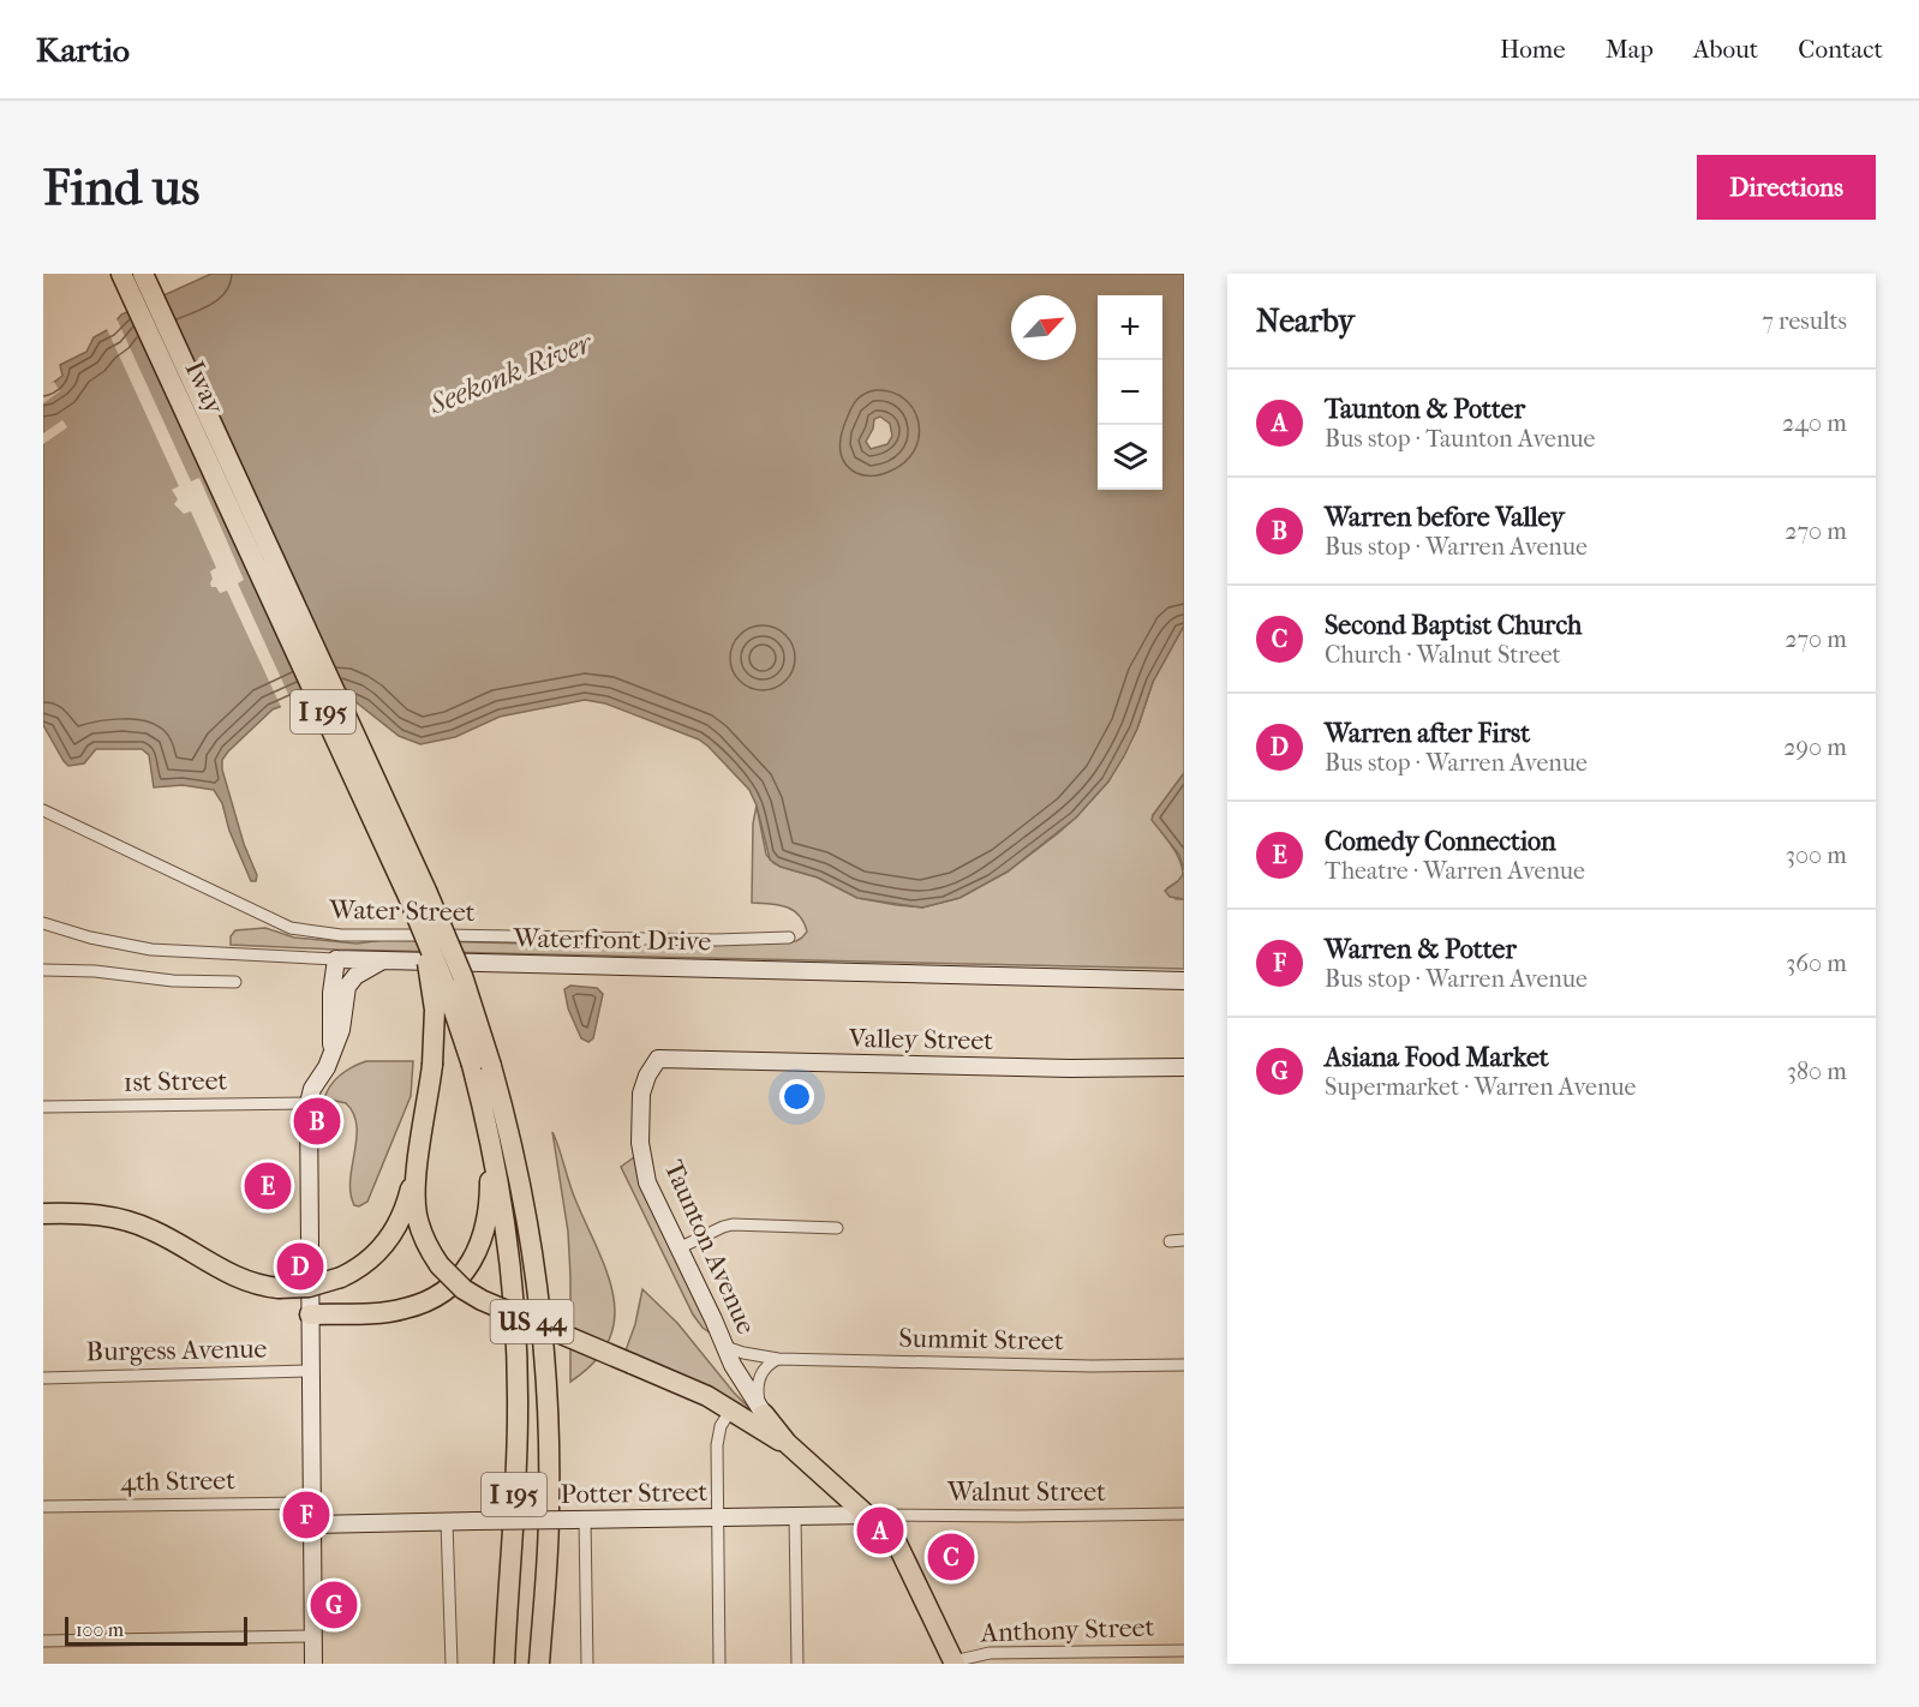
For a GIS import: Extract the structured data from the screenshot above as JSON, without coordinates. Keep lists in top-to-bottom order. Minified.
{"streets":{"highway":["Iway","I 195","Taunton Avenue","US 44"],"main road":["Waterfront Drive","Valley Street","Potter Street"],"street":["Water Street","1st Street","Summit Street","Burgess Avenue","4th Street","Walnut Street","Anthony Street"]},"crossings":[["Iway","I 195"],["I 195","US 44"],["Valley Street","Taunton Avenue"],["Taunton Avenue","US 44"],["Taunton Avenue","Summit Street"],["Taunton Avenue","Walnut Street"],["Taunton Avenue","Potter Street"],["Taunton Avenue","Anthony Street"],["Walnut Street","Potter Street"]],"water":["Seekonk River"],"scale_bar":"100 m","north":"top right","page":{"header":"Kartio","nav":["Home","Map","About","Contact"],"buttons":"Directions","title":"Find us","heading":["Nearby","7 results"],"map_buttons":["+","−"],"list":[{"mark":"A","name":"Taunton & Potter","note":"Bus stop · Taunton Avenue","value":"240 m"},{"mark":"B","name":"Warren before Valley","note":"Bus stop · Warren Avenue","value":"270 m"},{"mark":"C","name":"Second Baptist Church","note":"Church · Walnut Street","value":"270 m"},{"mark":"D","name":"Warren after First","note":"Bus stop · Warren Avenue","value":"290 m"},{"mark":"E","name":"Comedy Connection","note":"Theatre · Warren Avenue","value":"300 m"},{"mark":"F","name":"Warren & Potter","note":"Bus stop · Warren Avenue","value":"360 m"},{"mark":"G","name":"Asiana Food Market","note":"Supermarket · Warren Avenue","value":"380 m"}],"pins":["B","E","D","F","A","C","G"],"scale":"100 m"}}
